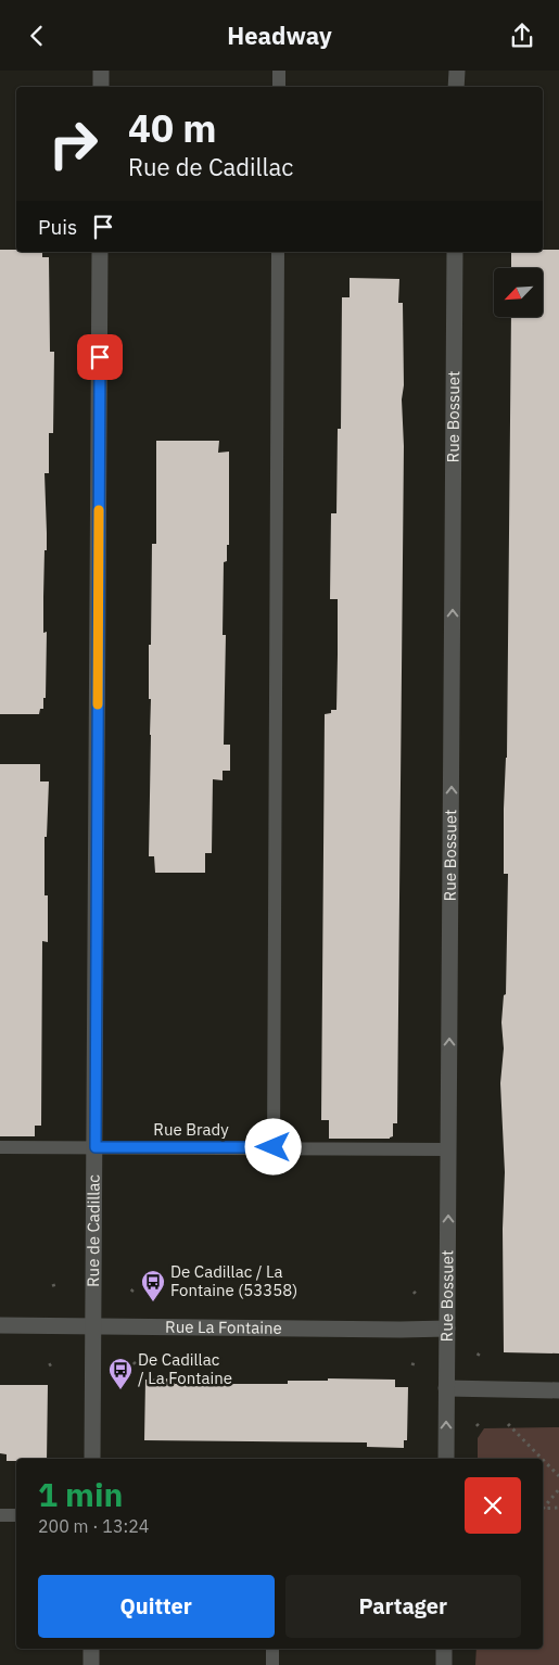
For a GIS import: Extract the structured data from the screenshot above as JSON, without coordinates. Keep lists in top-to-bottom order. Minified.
{"streets":{"street":["Rue Bossuet","Rue de Cadillac","Rue La Fontaine"],"lane":["Rue Brady"]},"crossings":[["Rue Bossuet","Rue Brady"],["Rue Bossuet","Rue La Fontaine"],["Rue Brady","Rue de Cadillac"],["Rue de Cadillac","Rue La Fontaine"]],"one_way":["Rue Bossuet"],"places":{"bus stop":["De Cadillac / La Fontaine (53358)","De Cadillac / La Fontaine"]},"north":"bottom left","page":{"header":"Headway","turn":["40 m","Rue de Cadillac"],"then":"Puis","heading":["1 min","200 m · 13:24"],"buttons":["Quitter","Partager"]}}
